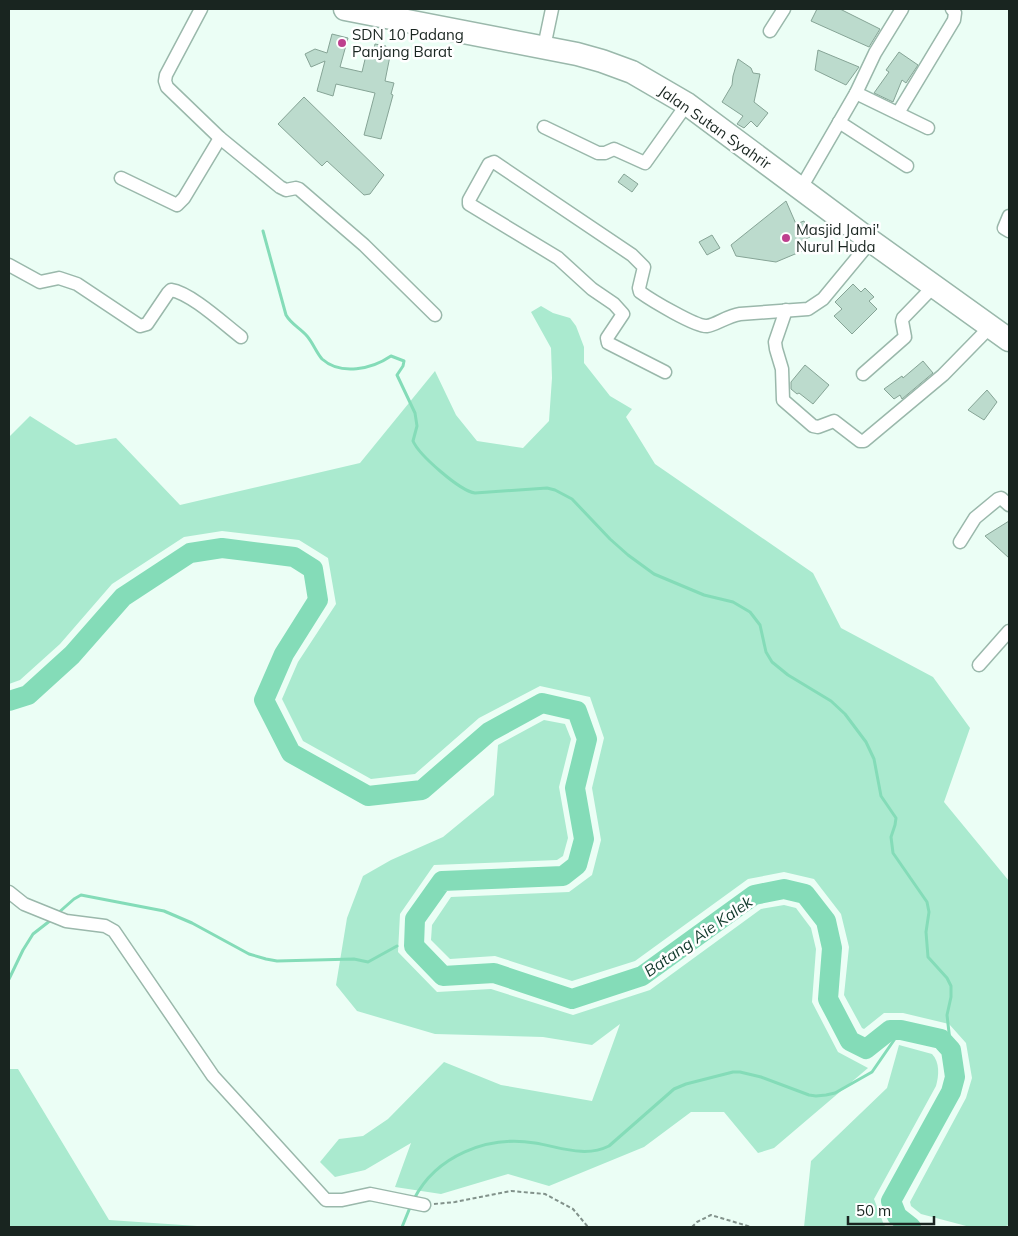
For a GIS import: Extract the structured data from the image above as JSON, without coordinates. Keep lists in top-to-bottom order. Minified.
{"streets":{"highway":["Jalan Sutan Syahrir"]},"water":["Batang Aie Kalek"],"places":["SDN 10 Padang Panjang Barat","Masjid Jami' Nurul Huda"],"scale_bar":"50 m"}
